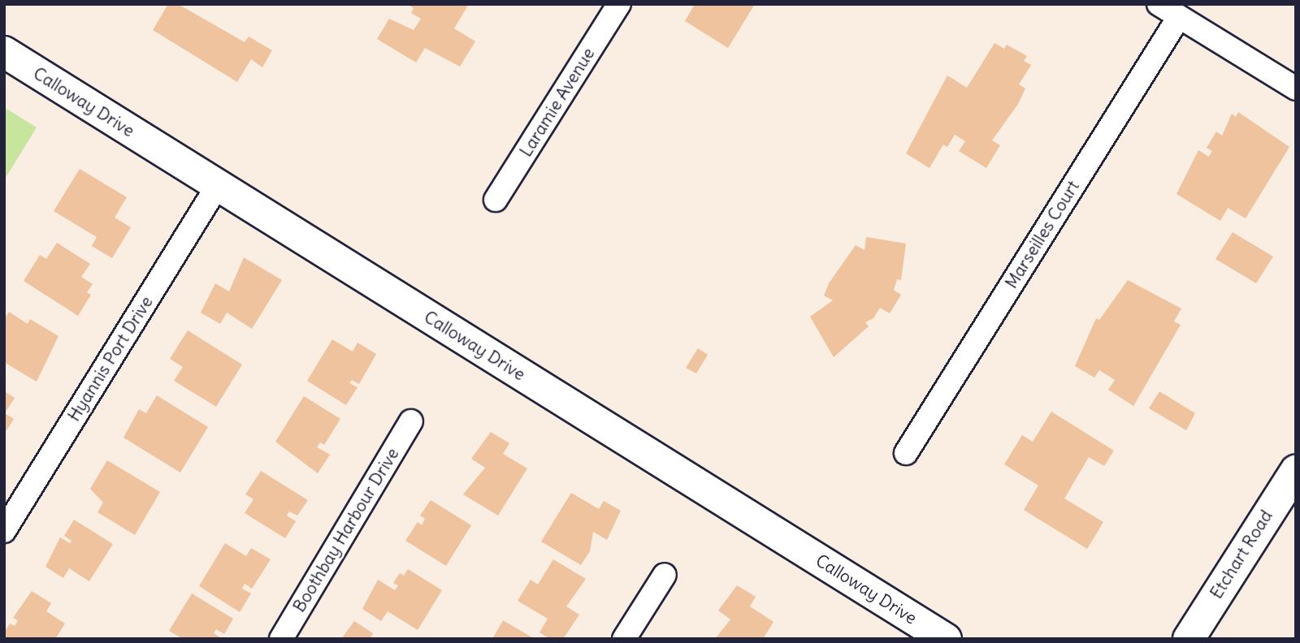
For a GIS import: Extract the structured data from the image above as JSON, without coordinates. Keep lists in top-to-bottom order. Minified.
{"streets":{"main road":["Calloway Drive","Etchart Road"],"street":["Laramie Avenue","Marseilles Court","Hyannis Port Drive","Boothbay Harbour Drive"]},"crossings":[["Calloway Drive","Hyannis Port Drive"]]}
